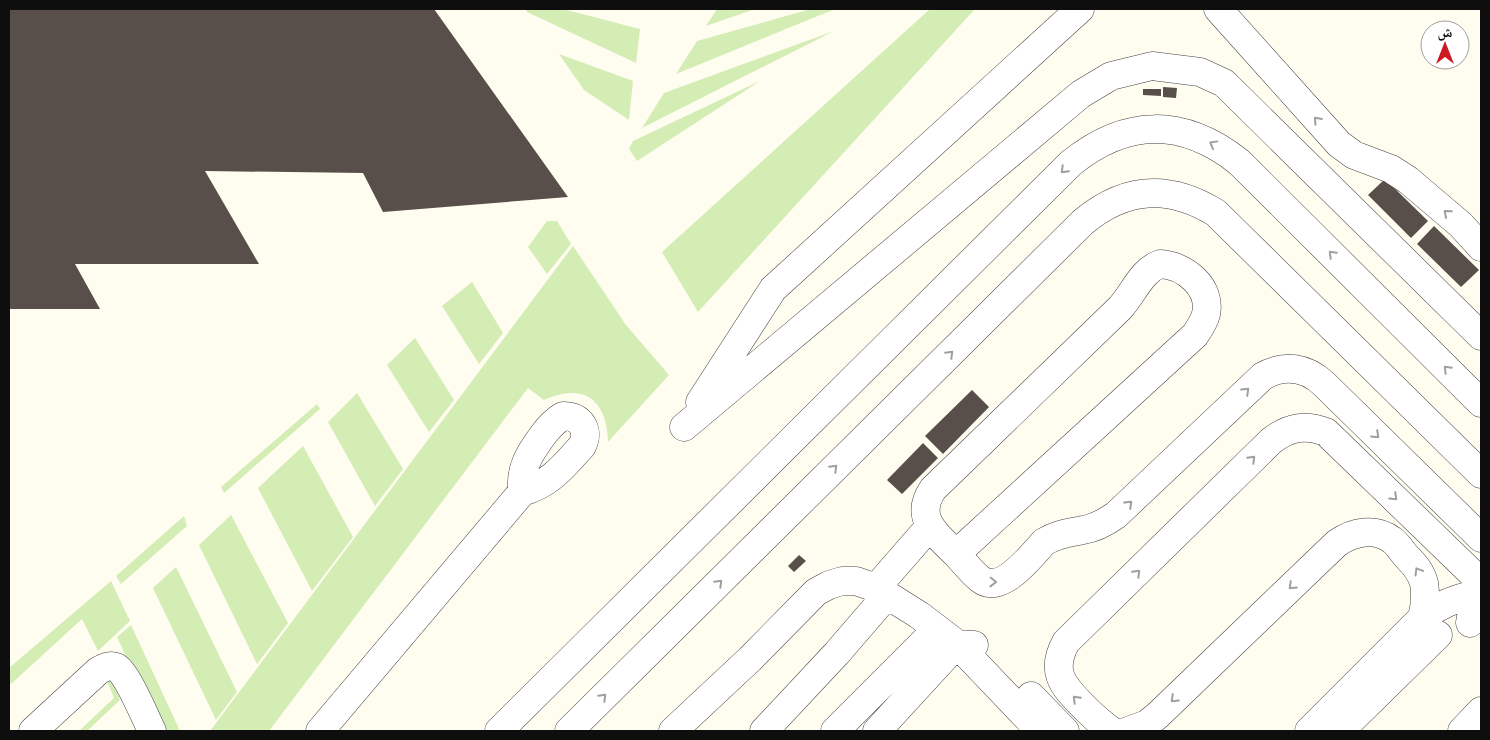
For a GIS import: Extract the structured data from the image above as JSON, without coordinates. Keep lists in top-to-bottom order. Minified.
{"north":"top"}
